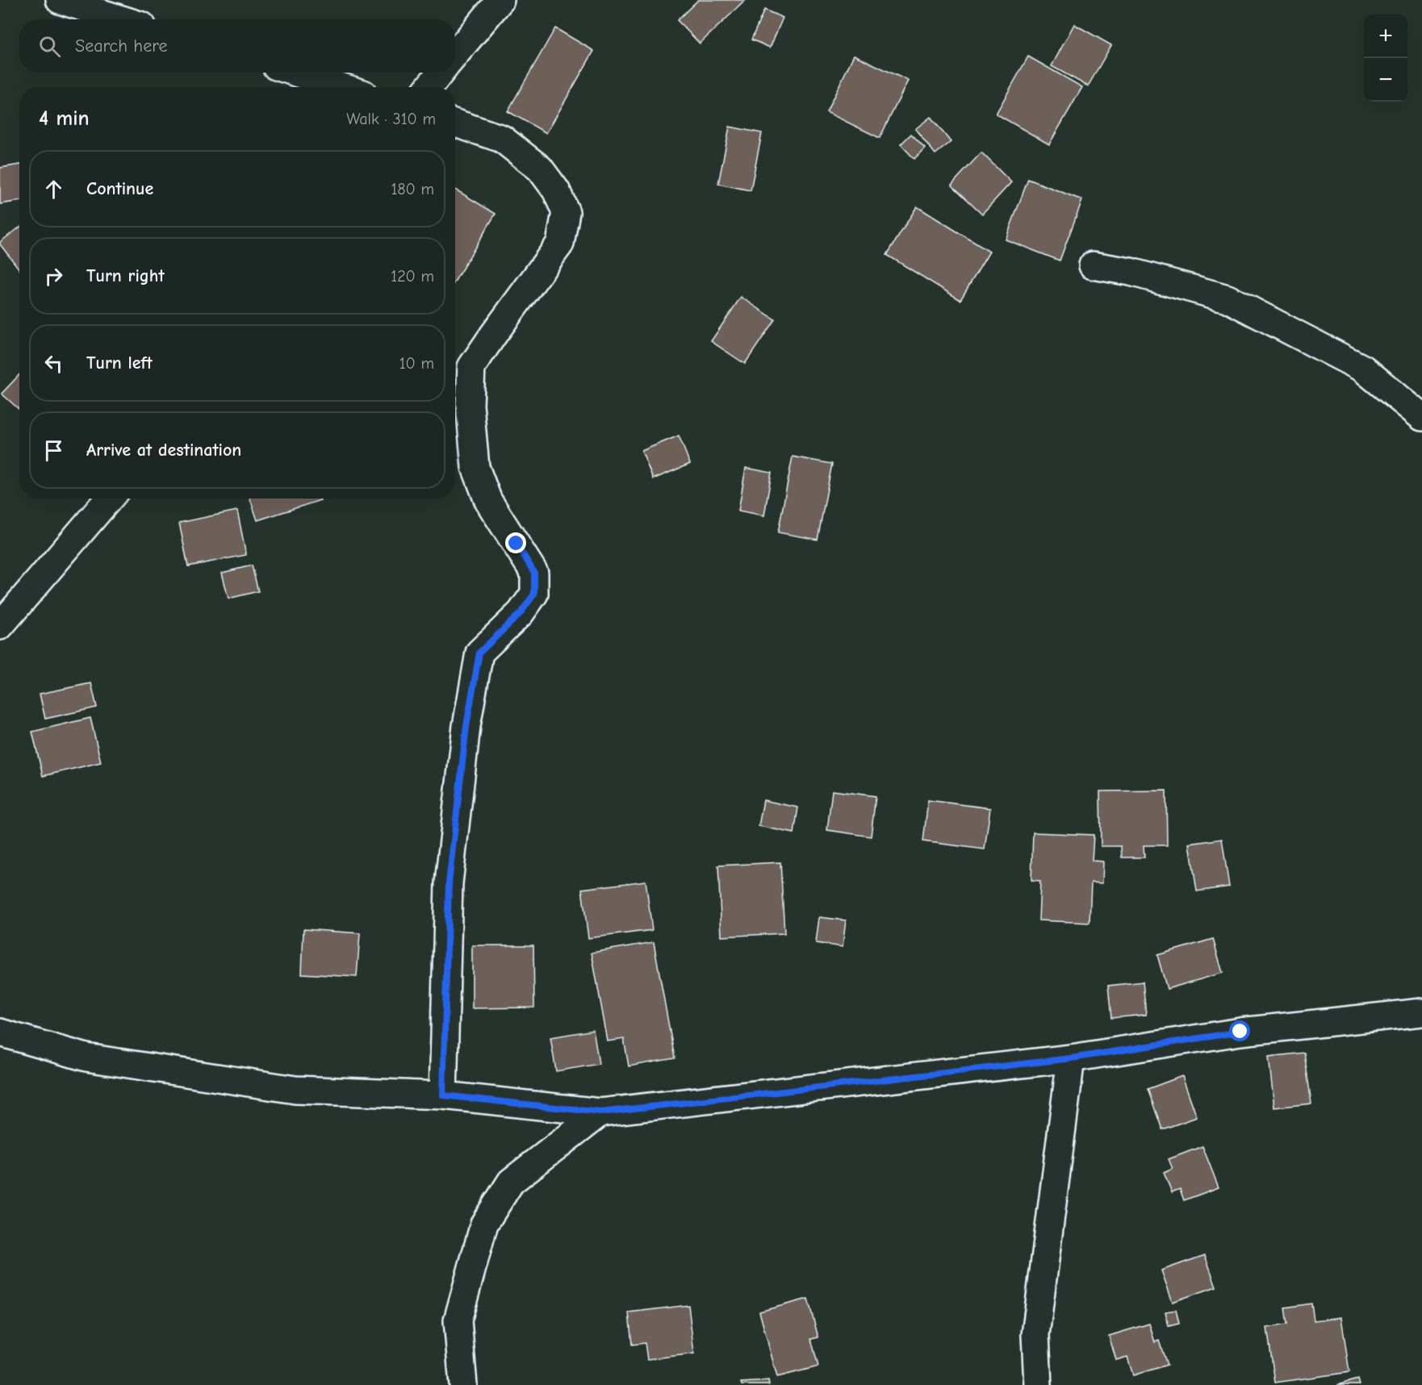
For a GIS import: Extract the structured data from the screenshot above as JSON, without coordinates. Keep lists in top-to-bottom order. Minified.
{"page":{"map_buttons":["+","−"],"search":"Search here","heading":["4 min","Walk · 310 m"],"list":[["Continue","180 m"],["Turn right","120 m"],["Turn left","10 m"],"Arrive at destination"]}}
